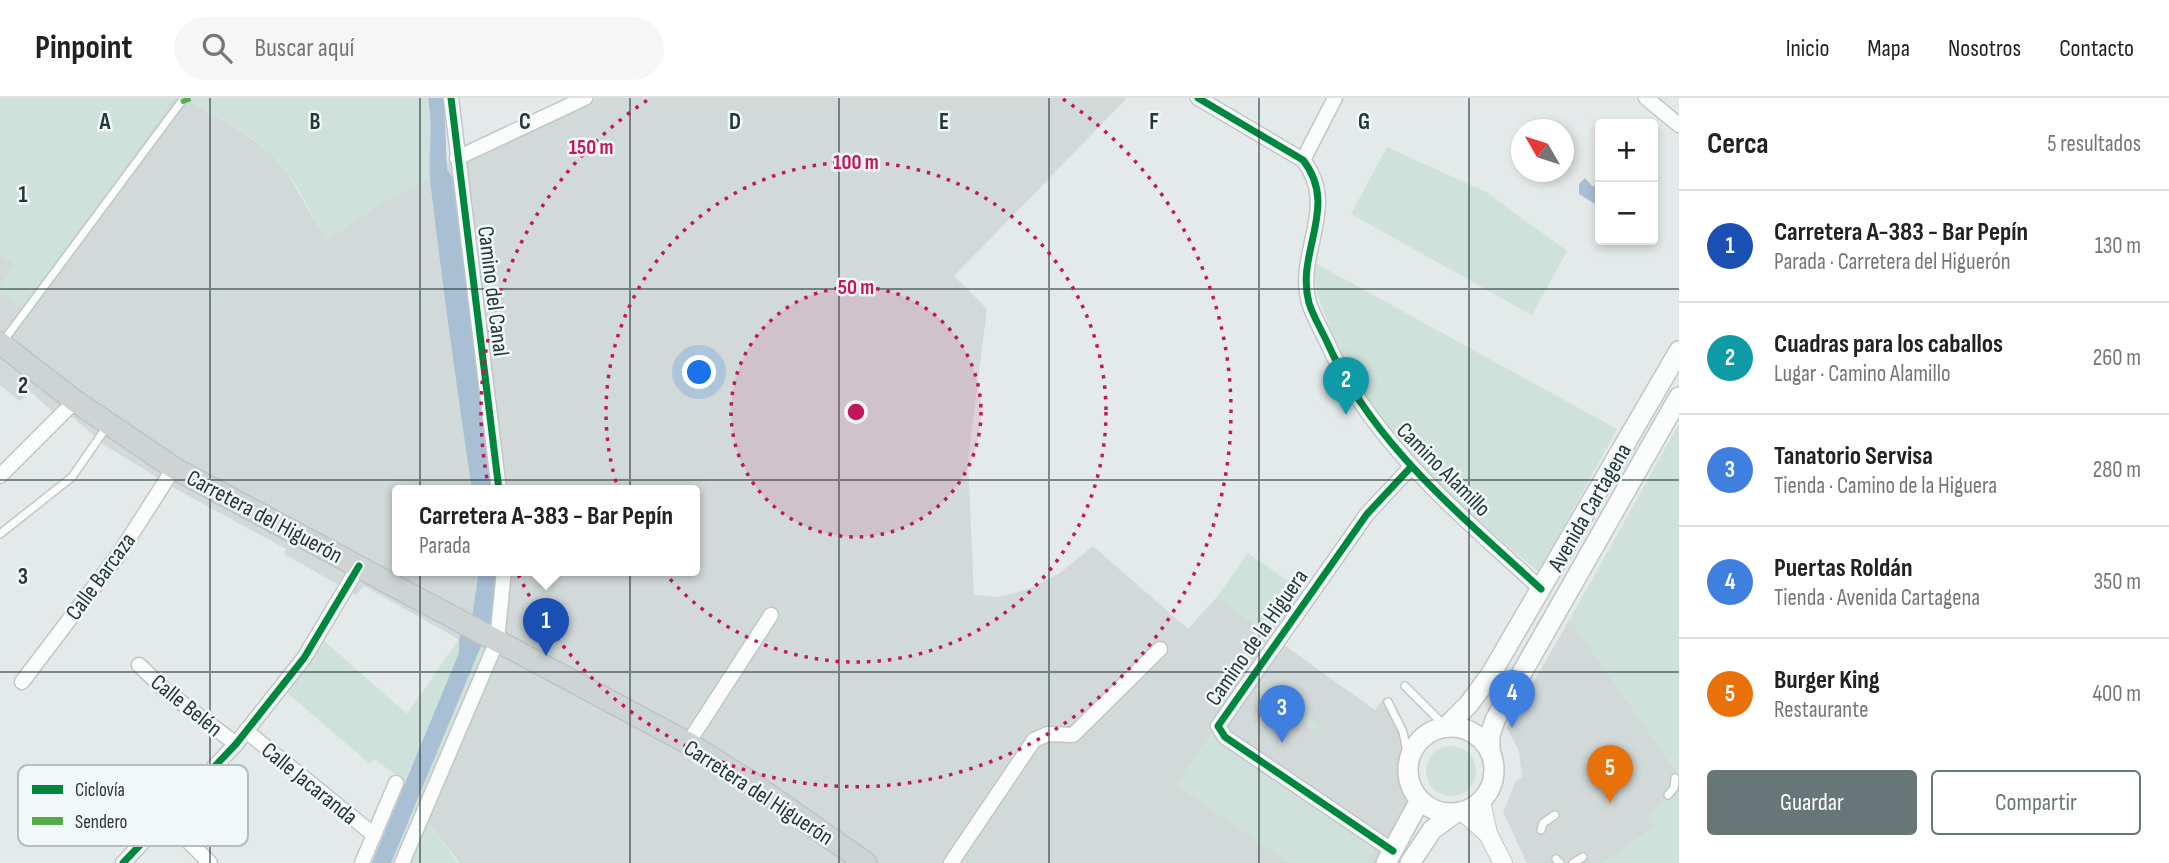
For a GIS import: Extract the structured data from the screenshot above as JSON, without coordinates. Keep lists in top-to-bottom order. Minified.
{"streets":{"main road":["Avenida Cartagena","Carretera del Higuerón"],"street":["Camino del Canal","Camino Alamillo","Calle Barcaza","Camino de la Higuera","Calle Belén","Calle Jacaranda"]},"crossings":[["Camino Alamillo","Avenida Cartagena"],["Camino Alamillo","Camino de la Higuera"],["Carretera del Higuerón","Calle Barcaza"]],"legend":["Ciclovía","Sendero"],"north":"top left","page":{"header":"Pinpoint","search":"Buscar aquí","nav":["Inicio","Mapa","Nosotros","Contacto"],"heading":["Cerca","5 resultados"],"map_buttons":["+","−"],"list":[{"mark":"1","name":"Carretera A-383 - Bar Pepín","note":"Parada · Carretera del Higuerón","value":"130 m"},{"mark":"2","name":"Cuadras para los caballos","note":"Lugar · Camino Alamillo","value":"260 m"},{"mark":"3","name":"Tanatorio Servisa","note":"Tienda · Camino de la Higuera","value":"280 m"},{"mark":"4","name":"Puertas Roldán","note":"Tienda · Avenida Cartagena","value":"350 m"},{"mark":"5","name":"Burger King","note":"Restaurante","value":"400 m"}],"pins":["2","1","4","3","5"],"popup":["Carretera A-383 - Bar Pepín","Parada"],"buttons":["Guardar","Compartir"]},"grid":{"columns":["A","B","C","D","E","F","G"],"rows":["1","2","3"]},"rings":["150 m","100 m","50 m"]}
